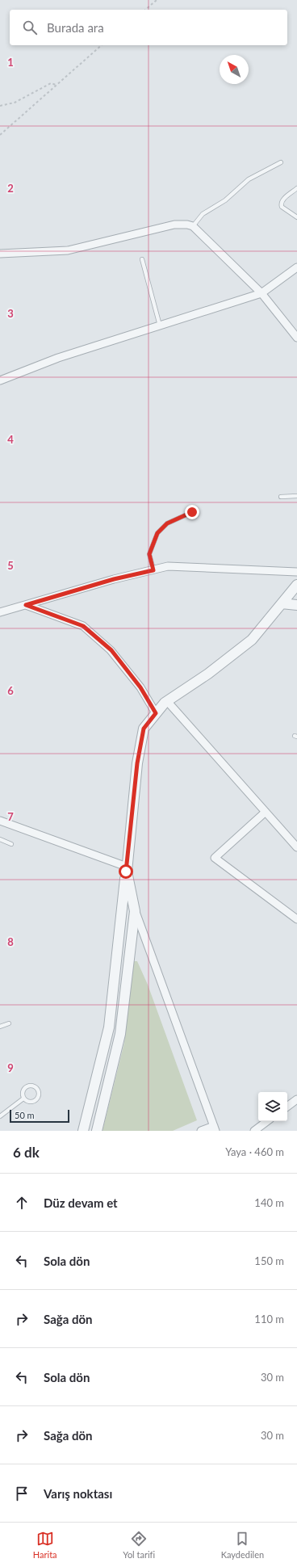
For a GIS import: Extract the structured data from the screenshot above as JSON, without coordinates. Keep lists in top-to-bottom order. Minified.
{"scale_bar":"50 m","north":"top left","page":{"search":"Burada ara","scale":"50 m","heading":["6 dk","Yaya · 460 m"],"list":[["Düz devam et","140 m"],["Sola dön","150 m"],["Sağa dön","110 m"],["Sola dön","30 m"],["Sağa dön","30 m"],"Varış noktası"],"nav":["Harita","Yol tarifi","Kaydedilen"]},"grid":{"rows":["1","2","3","4","5","6","7","8","9"]}}
